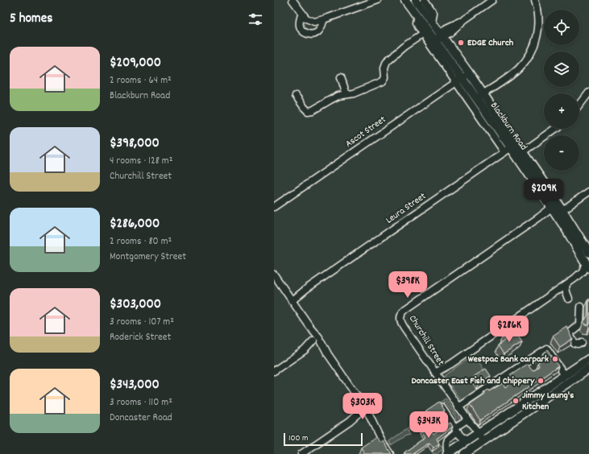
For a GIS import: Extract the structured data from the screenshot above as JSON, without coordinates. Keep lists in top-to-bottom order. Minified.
{"streets":{"main road":["Blackburn Road"],"street":["Ascot Street","Leura Street","Churchill Street"]},"crossings":[["Blackburn Road","Ascot Street"],["Blackburn Road","Leura Street"],["Blackburn Road","Churchill Street"]],"places":["EDGE Church","Westpac Bank carpark","Doncaster East Fish and Chippery","Jimmy Leung's Kitchen"],"scale_bar":"100 m","page":{"heading":"5 homes","map_buttons":["+","−"],"list":[{"name":"$209,000","note":"2 rooms · 64 m² · Blackburn Road"},{"name":"$398,000","note":"4 rooms · 128 m² · Churchill Street"},{"name":"$286,000","note":"2 rooms · 80 m² · Montgomery Street"},{"name":"$303,000","note":"3 rooms · 107 m² · Roderick Street"},{"name":"$343,000","note":"3 rooms · 110 m² · Doncaster Road"}],"price":["$209K","$398K","$286K","$303K","$343K"],"scale":"100 m"}}
